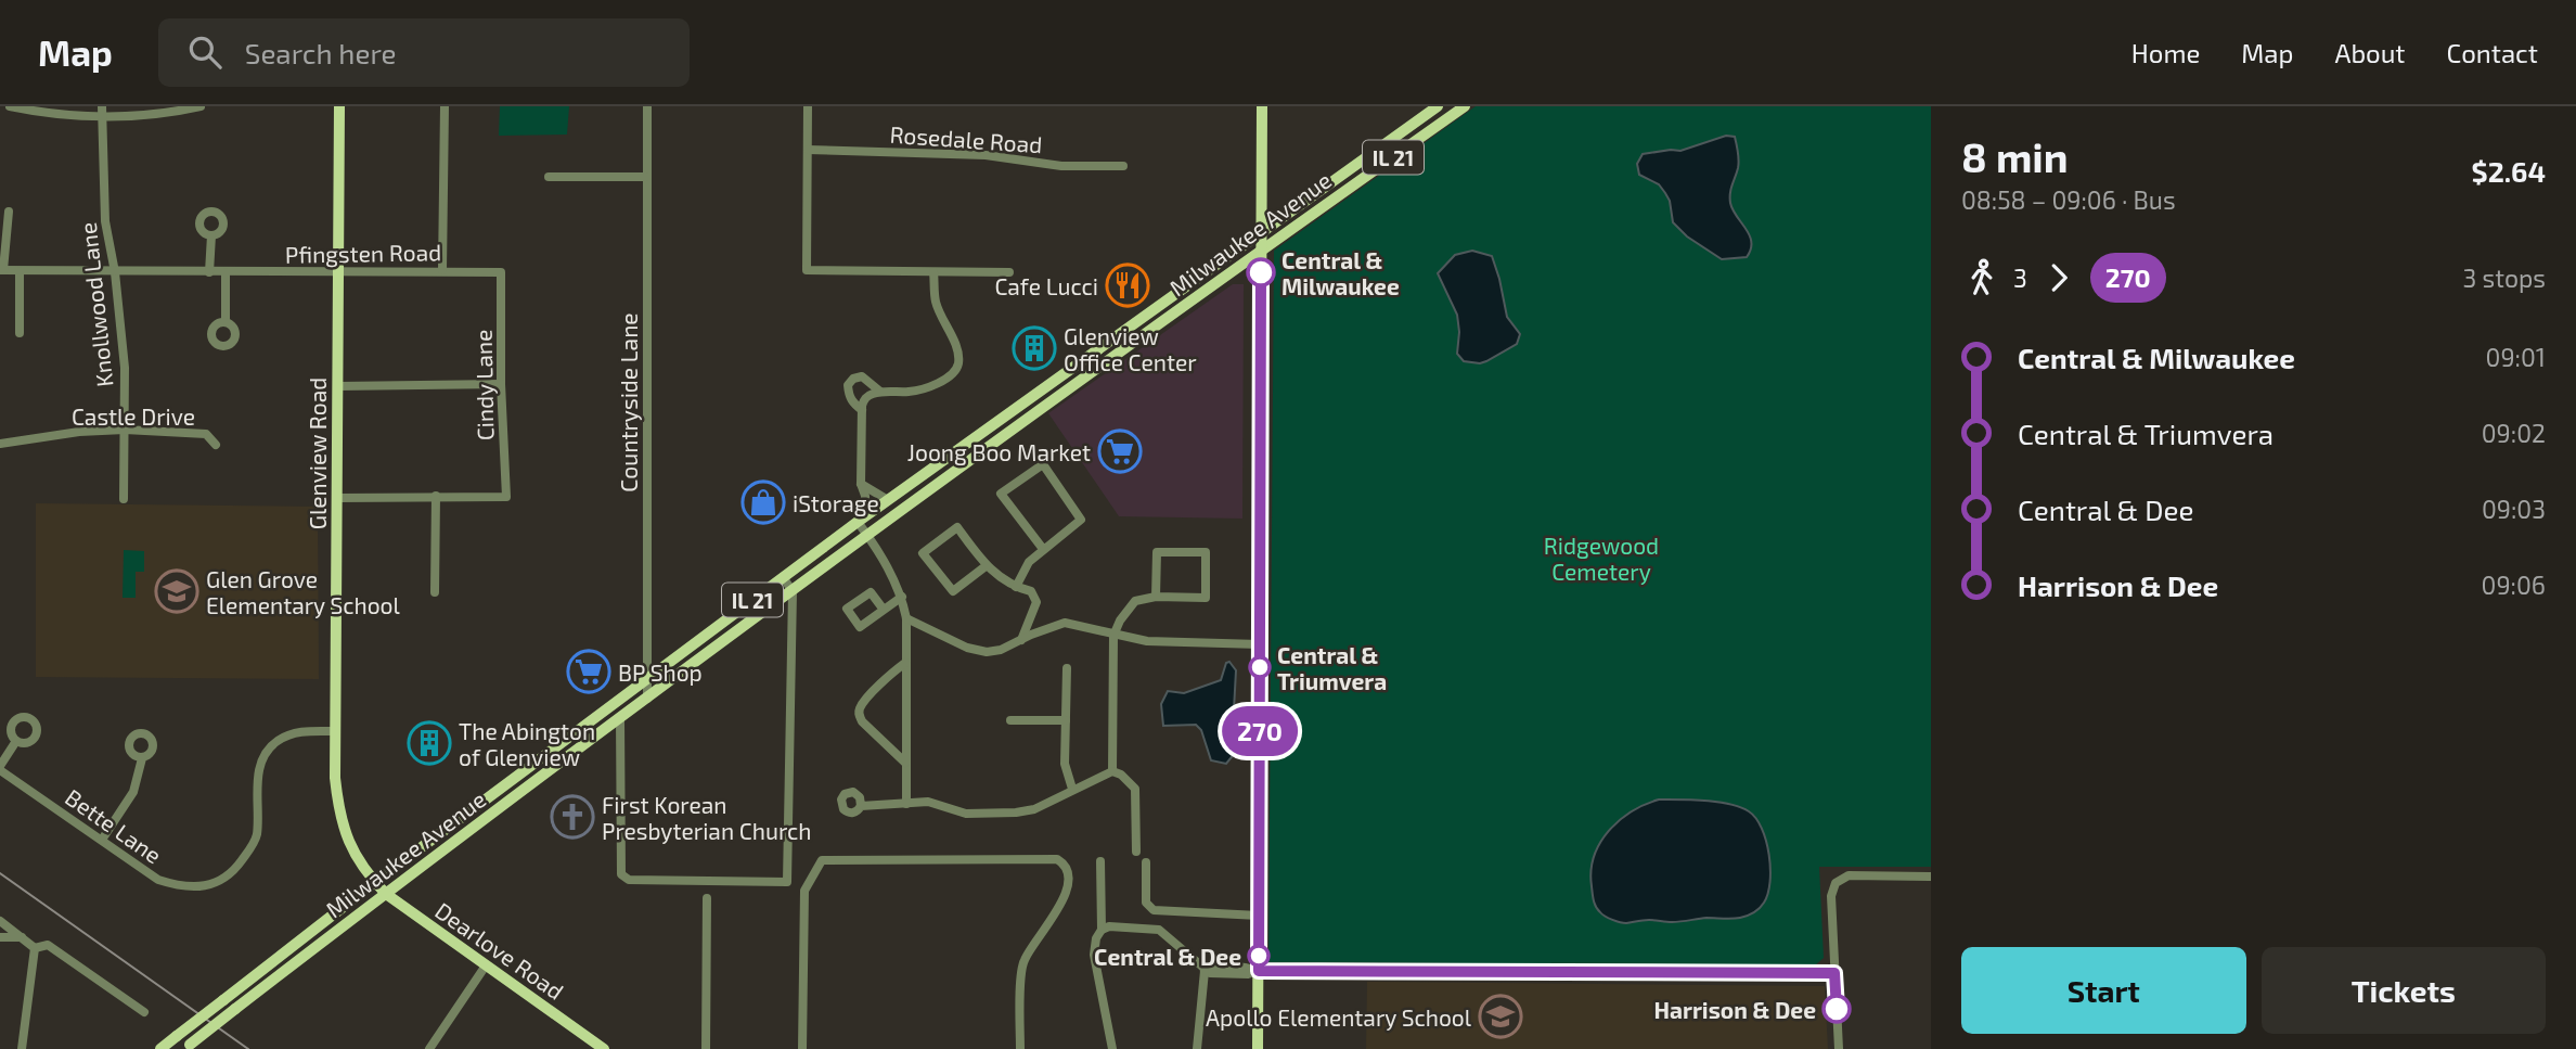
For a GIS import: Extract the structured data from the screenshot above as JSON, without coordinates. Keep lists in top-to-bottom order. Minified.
{"streets":{"main road":["IL 21","Milwaukee Avenue","Glenview Road","Dearlove Road"],"street":["Rosedale Road","Pfingsten Road","Knollwood Lane","Cindy Lane","Countryside Lane","Castle Drive","Bette Lane"]},"crossings":[["Milwaukee Avenue","Countryside Lane"],["Milwaukee Avenue","Glenview Road"],["Milwaukee Avenue","Dearlove Road"],["Pfingsten Road","Knollwood Lane"],["Pfingsten Road","Cindy Lane"],["Pfingsten Road","Glenview Road"],["Knollwood Lane","Castle Drive"],["Glenview Road","Bette Lane"],["Glenview Road","Dearlove Road"]],"parks":["Ridgewood Cemetery"],"places":{"other":["Central & Milwaukee","Central & Triumvera","Central & Dee","Harrison & Dee"],"restaurant":["Cafe Lucci"],"building":["Glenview Office Center","The Abington of Glenview"],"supermarket":["Joong Boo Market","BP Shop"],"shop":["iStorage"],"school or university":["Glen Grove Elementary School","Apollo Elementary School"],"church":["First Korean Presbyterian Church"]},"lines":["bus line 270"],"page":{"header":"Map","search":"Search here","nav":["Home","Map","About","Contact"],"on_map":"270","heading":["8 min","08:58 – 09:06 · Bus","$2.64"],"legs":["3","270","3 stops"],"list":[{"name":"Central & Milwaukee","value":"09:01"},{"name":"Central & Triumvera","value":"09:02"},{"name":"Central & Dee","value":"09:03"},{"name":"Harrison & Dee","value":"09:06"}],"buttons":["Start","Tickets"]}}
